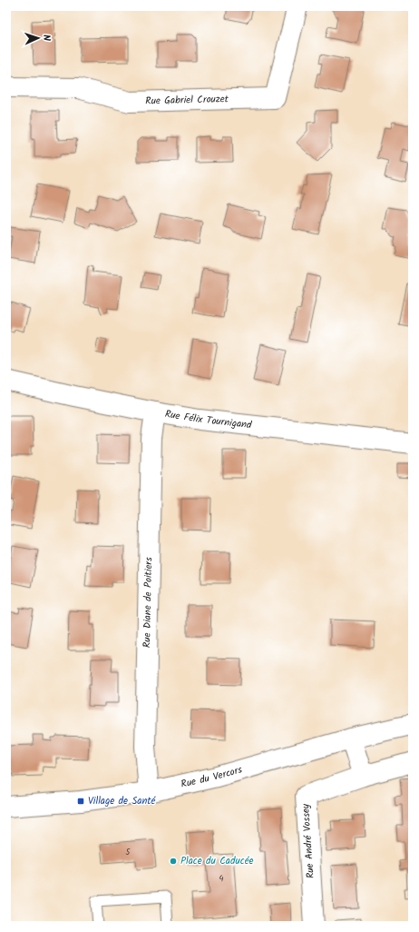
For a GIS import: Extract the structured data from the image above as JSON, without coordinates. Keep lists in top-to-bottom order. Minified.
{"streets":{"street":["Rue Gabriel Crouzet","Rue Félix Tournigand","Rue Diane de Poitiers","Rue du Vercors","Rue André Vossey"]},"crossings":[["Rue Félix Tournigand","Rue Diane de Poitiers"],["Rue Diane de Poitiers","Rue du Vercors"]],"places":{"transit":["Village de Santé"],"other":["Place du Caducée"]},"house_numbers":["5","4"],"north":"right"}
